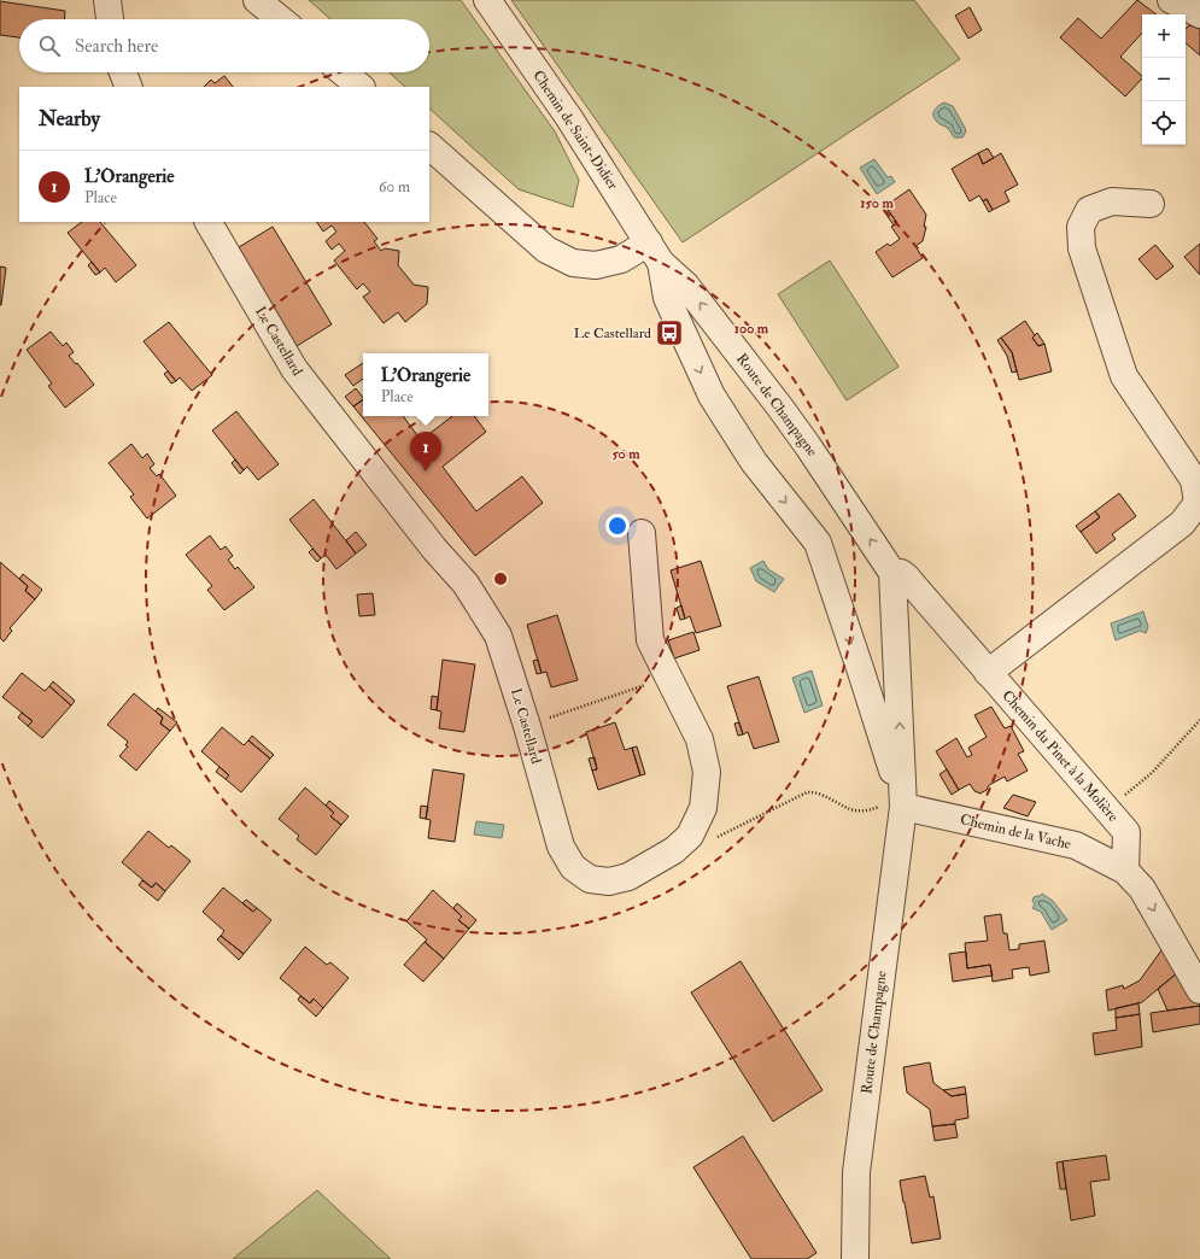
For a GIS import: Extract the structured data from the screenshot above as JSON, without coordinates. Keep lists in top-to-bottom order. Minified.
{"streets":{"street":["Chemin de Saint-Didier","Le Castellard","Route de Champagne","Chemin du Pinet à la Molière","Chemin de la Vache"]},"crossings":[["Chemin de Saint-Didier","Route de Champagne"],["Route de Champagne","Chemin du Pinet à la Molière"],["Route de Champagne","Chemin de la Vache"],["Chemin du Pinet à la Molière","Chemin de la Vache"]],"places":{"bus stop":["Le Castellard"]},"page":{"map_buttons":["+","−"],"search":"Search here","heading":"Nearby","list":[{"mark":"1","name":"L'Orangerie","note":"Place","value":"60 m"}],"popup":["L'Orangerie","Place"],"pins":"1"},"rings":["150 m","100 m","50 m"]}
